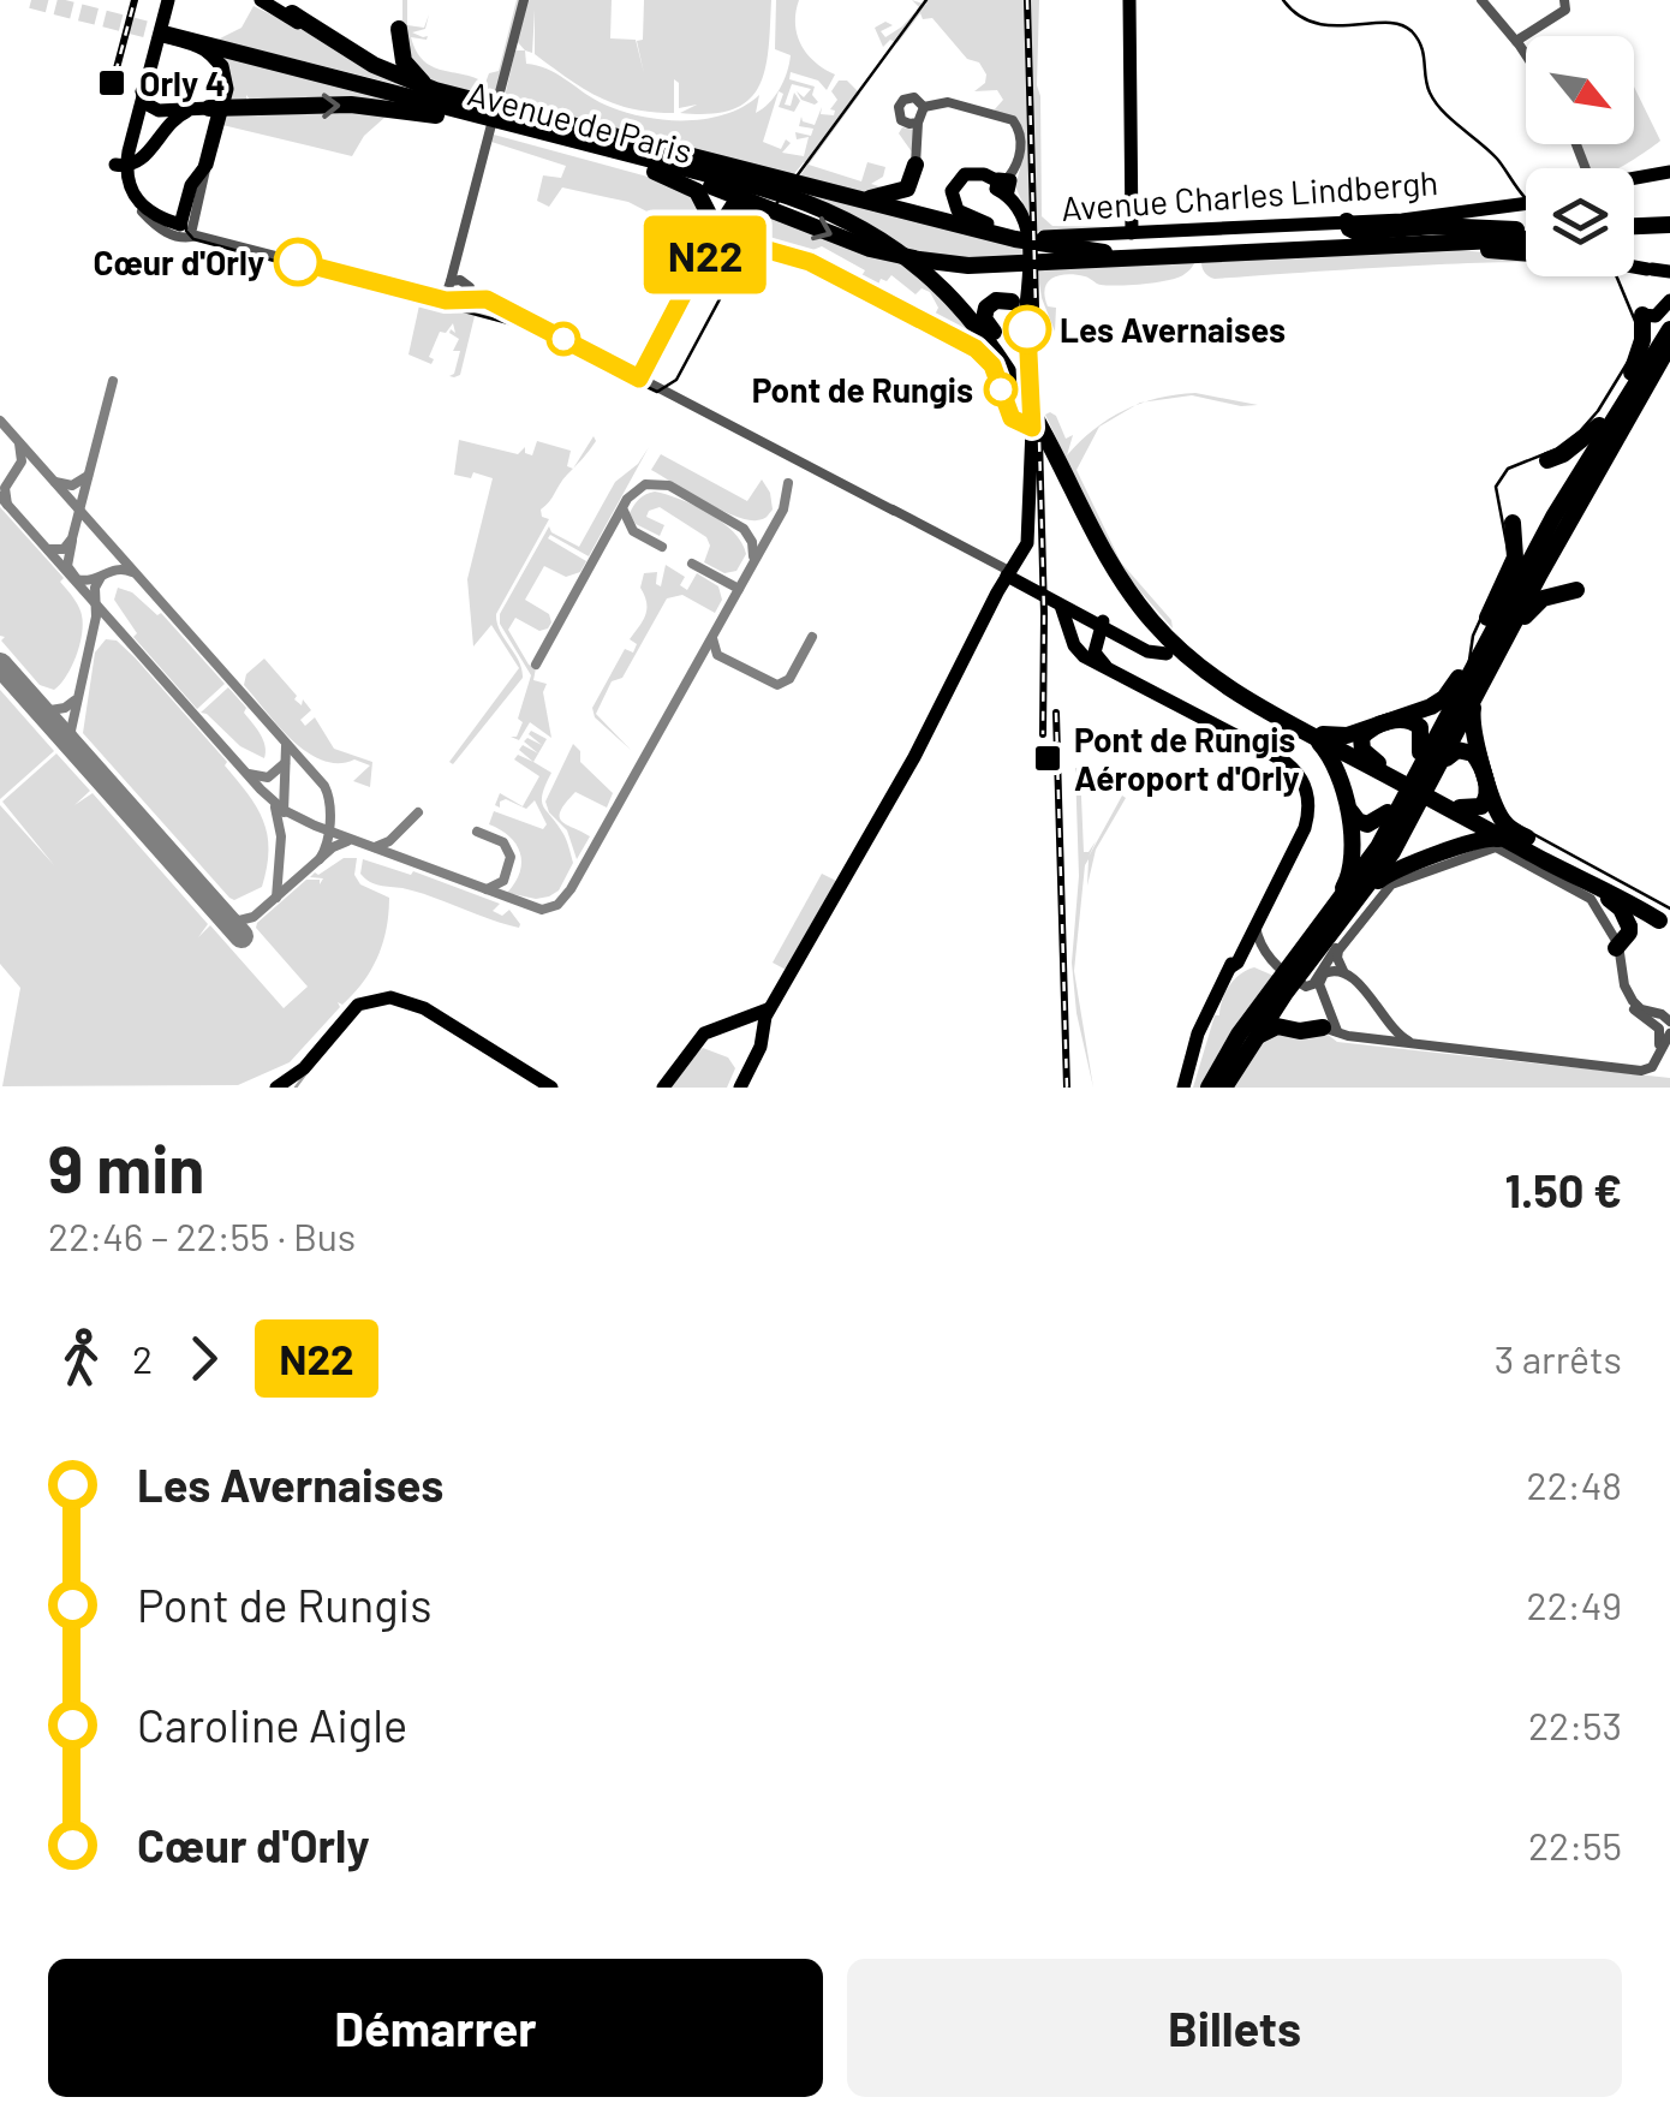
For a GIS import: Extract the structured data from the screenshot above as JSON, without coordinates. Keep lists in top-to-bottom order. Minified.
{"streets":{"highway":["Avenue de Paris"],"main road":["Avenue Charles Lindbergh"]},"places":{"transit":["Orly 4","Pont de Rungis Aéroport d'Orly"],"other":["Cœur d'Orly","Les Avernaises","Pont de Rungis"]},"lines":["bus line N22"],"north":"bottom right","page":{"on_map":"N22","heading":["9 min","22:46 – 22:55 · Bus","1.50 €"],"legs":["2","N22","3 arrêts"],"list":[{"name":"Les Avernaises","value":"22:48"},{"name":"Pont de Rungis","value":"22:49"},{"name":"Caroline Aigle","value":"22:53"},{"name":"Cœur d'Orly","value":"22:55"}],"buttons":["Démarrer","Billets"]}}
